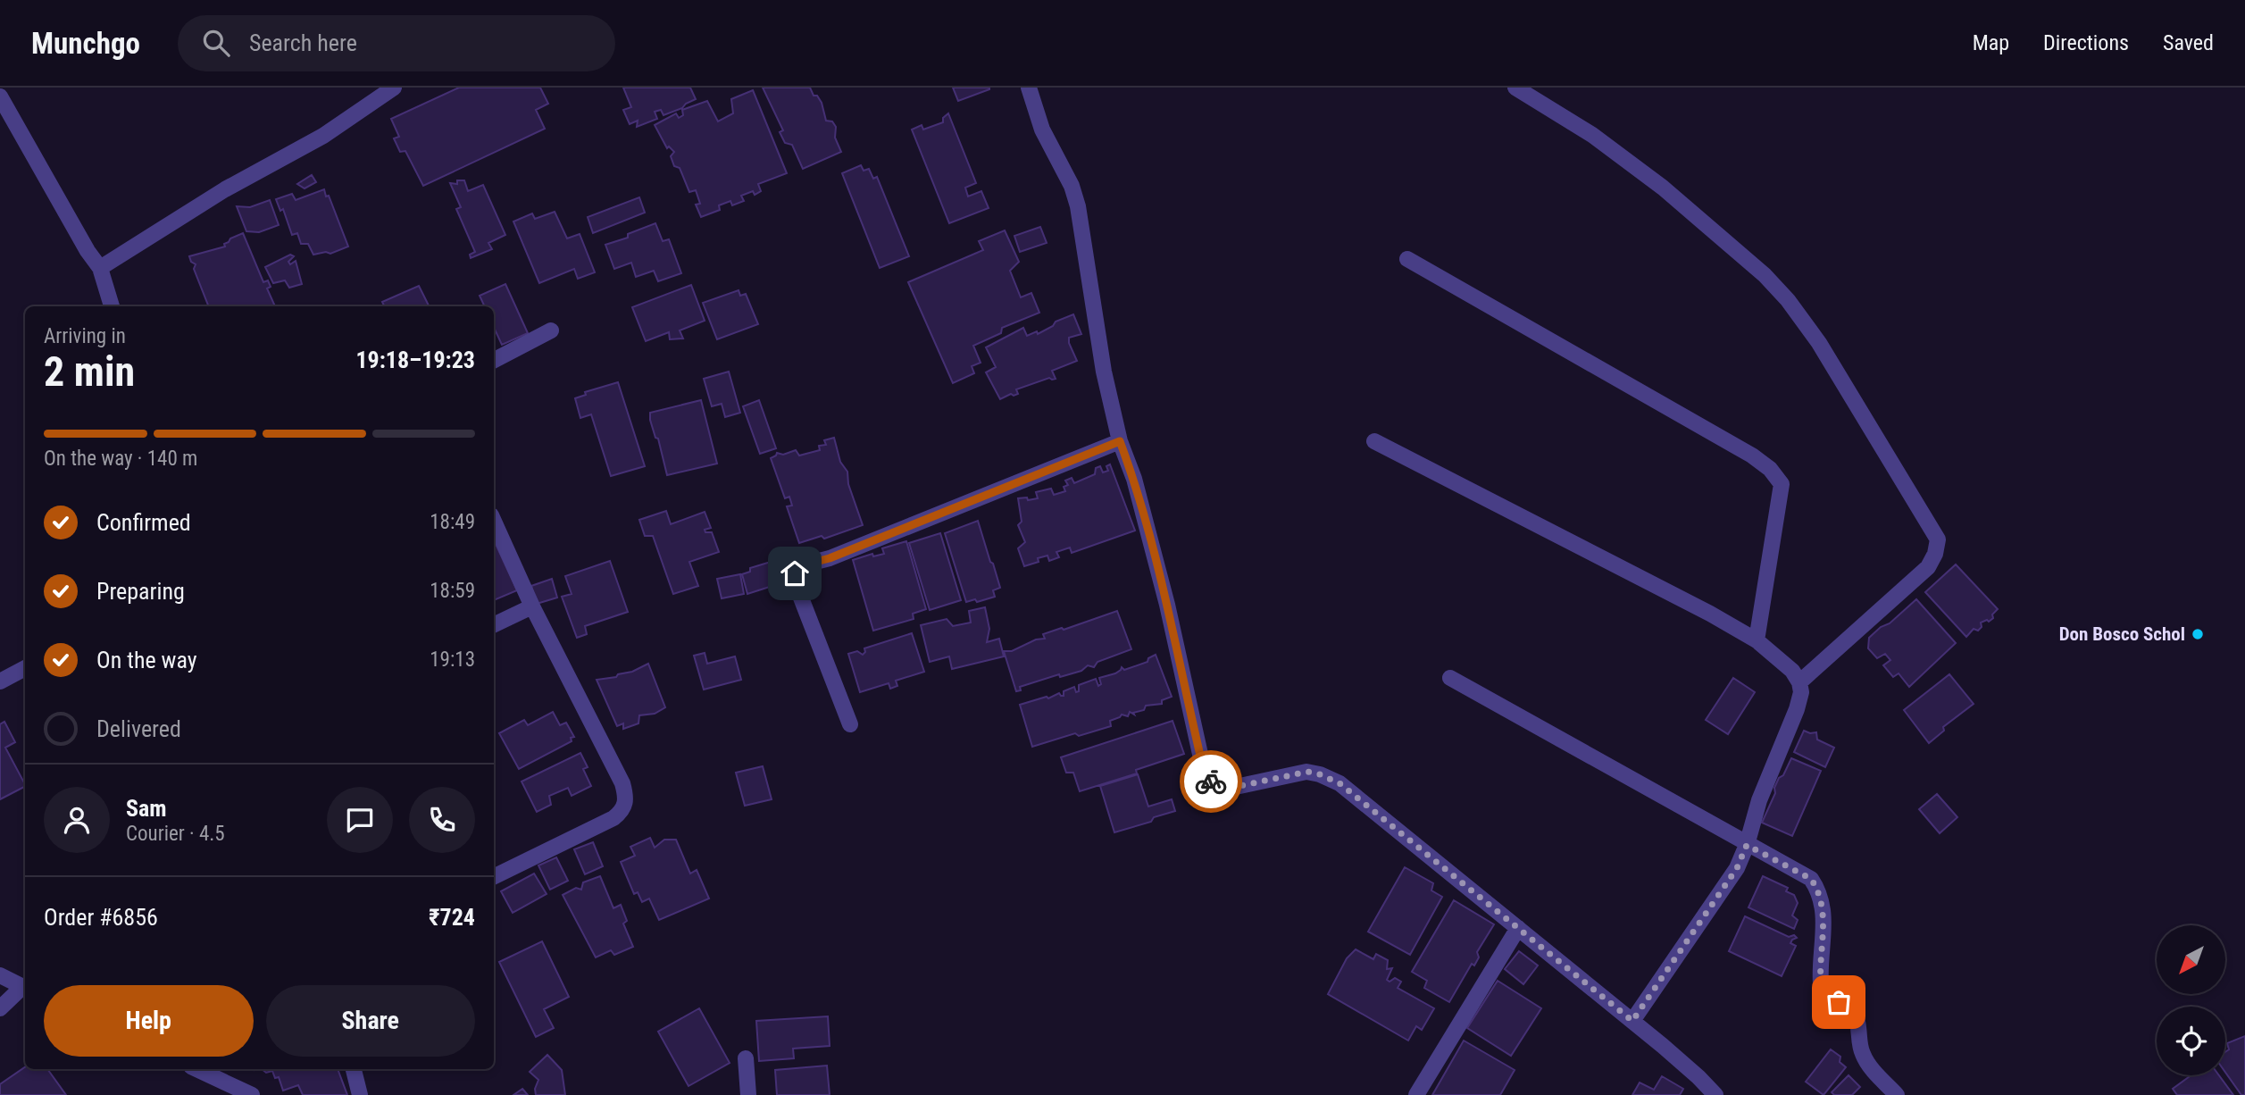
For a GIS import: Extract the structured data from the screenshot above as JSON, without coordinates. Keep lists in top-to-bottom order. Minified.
{"places":["Don Bosco Schol"],"north":"bottom left","page":{"header":"Munchgo","search":"Search here","nav":["Map","Directions","Saved"],"heading":["2 min","Arriving in","19:18–19:23"],"panel":["Sam","Courier · 4.5","Order #6856","₹724"],"bar":"On the way · 140 m","list":[["Confirmed","18:49"],["Preparing","18:59"],["On the way","19:13"],"Delivered"],"buttons":["Help","Share"]}}
